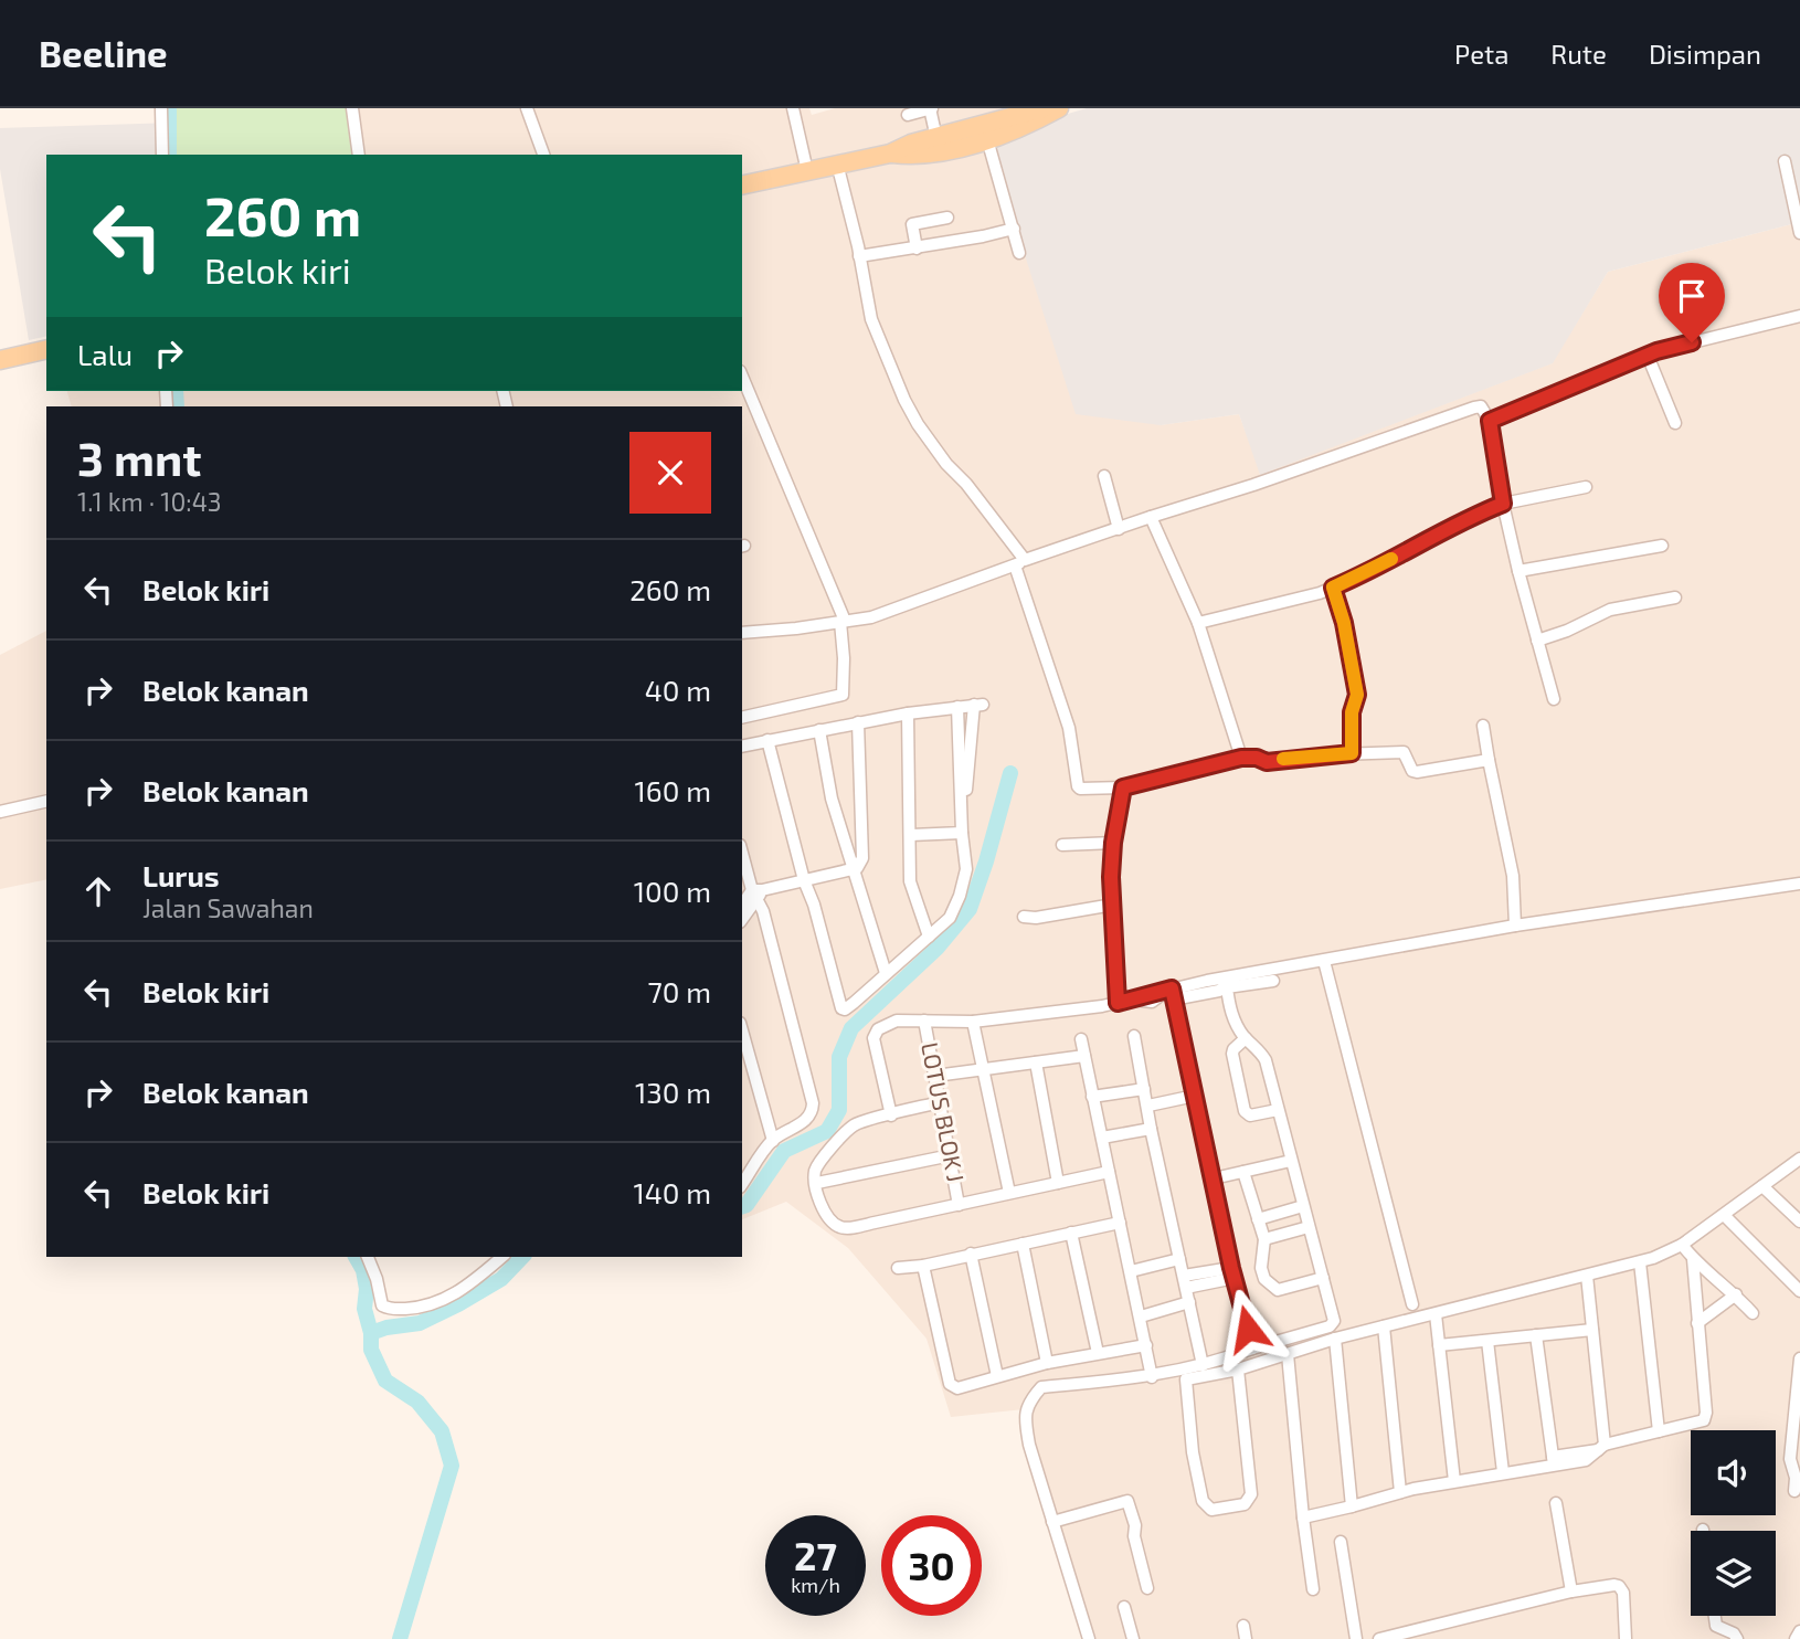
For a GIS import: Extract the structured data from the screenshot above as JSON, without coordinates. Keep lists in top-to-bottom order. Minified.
{"streets":{"street":["LOTUS BLOK J"]},"page":{"header":"Beeline","nav":["Peta","Rute","Disimpan"],"turn":["260 m","Belok kiri"],"then":"Lalu","heading":["3 mnt","1.1 km · 10:43"],"list":[{"name":"Belok kiri","value":"260 m"},{"name":"Belok kanan","value":"40 m"},{"name":"Belok kanan","value":"160 m"},{"name":"Lurus","note":"Jalan Sawahan","value":"100 m"},{"name":"Belok kiri","value":"70 m"},{"name":"Belok kanan","value":"130 m"},{"name":"Belok kiri","value":"140 m"}],"speed":"27 km/h","limit":"30"}}
